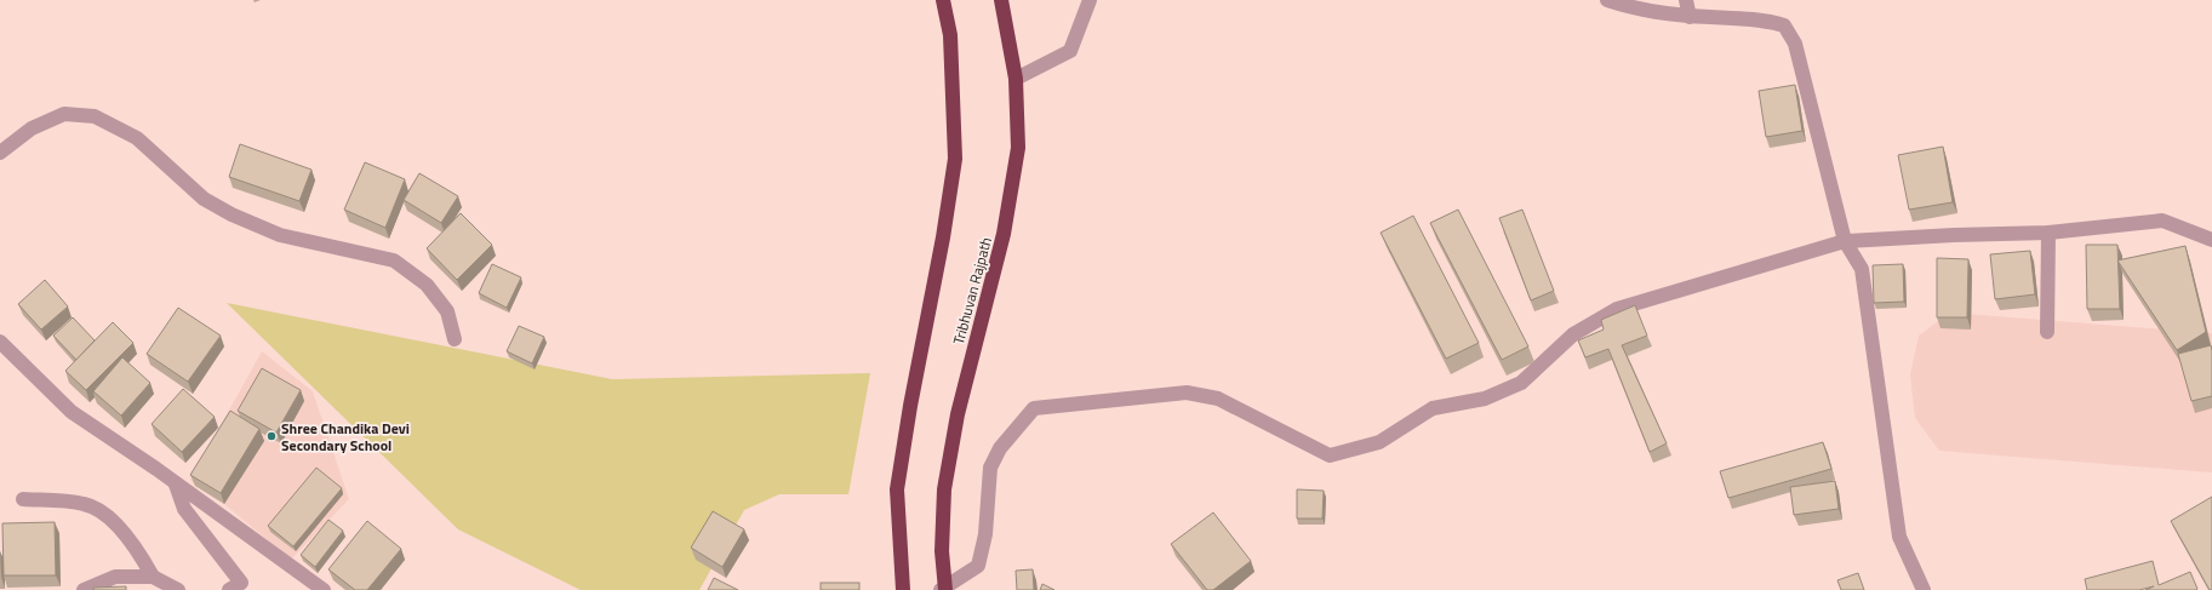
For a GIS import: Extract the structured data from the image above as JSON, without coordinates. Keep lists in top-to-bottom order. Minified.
{"streets":{"highway":["Tribhuvan Rajpath"]},"places":["Shree Chandika Devi Secondary School"]}
